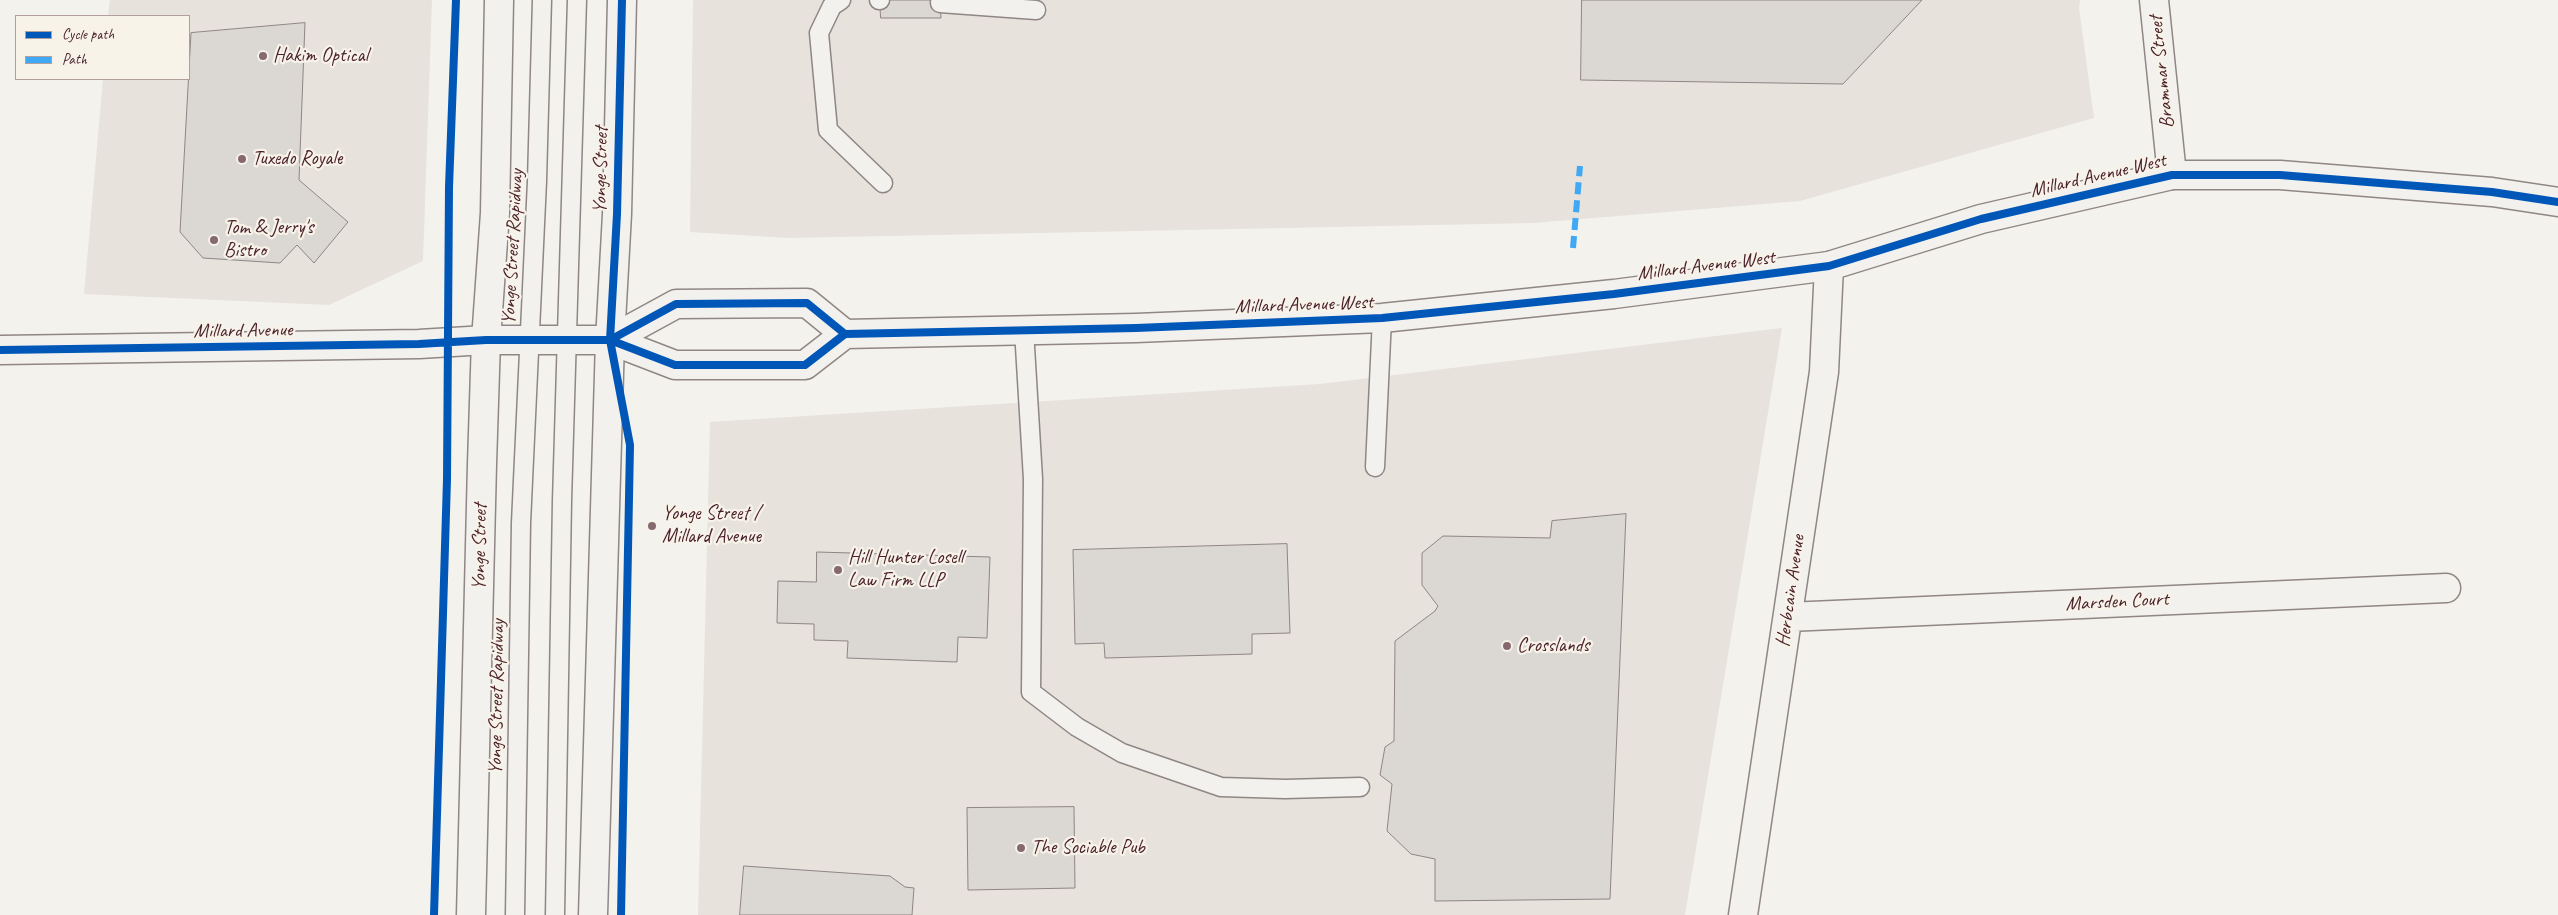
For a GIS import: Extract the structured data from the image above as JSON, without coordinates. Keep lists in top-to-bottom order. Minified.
{"streets":{"main road":["Brammar Street","Yonge Street","Millard Avenue West","Millard Avenue","Herbcain Avenue","Marsden Court"],"lane":["Yonge Street Rapidway"]},"crossings":[["Brammar Street","Millard Avenue West"],["Yonge Street","Millard Avenue"],["Millard Avenue West","Herbcain Avenue"],["Herbcain Avenue","Marsden Court"]],"places":["Hakim Optical","Tuxedo Royale","Tom & Jerry's Bistro","Yonge Street / Millard Avenue","Hill Hunter Losell Law Firm LLP","Crosslands","The Sociable Pub"],"legend":["Cycle path","Path"]}
